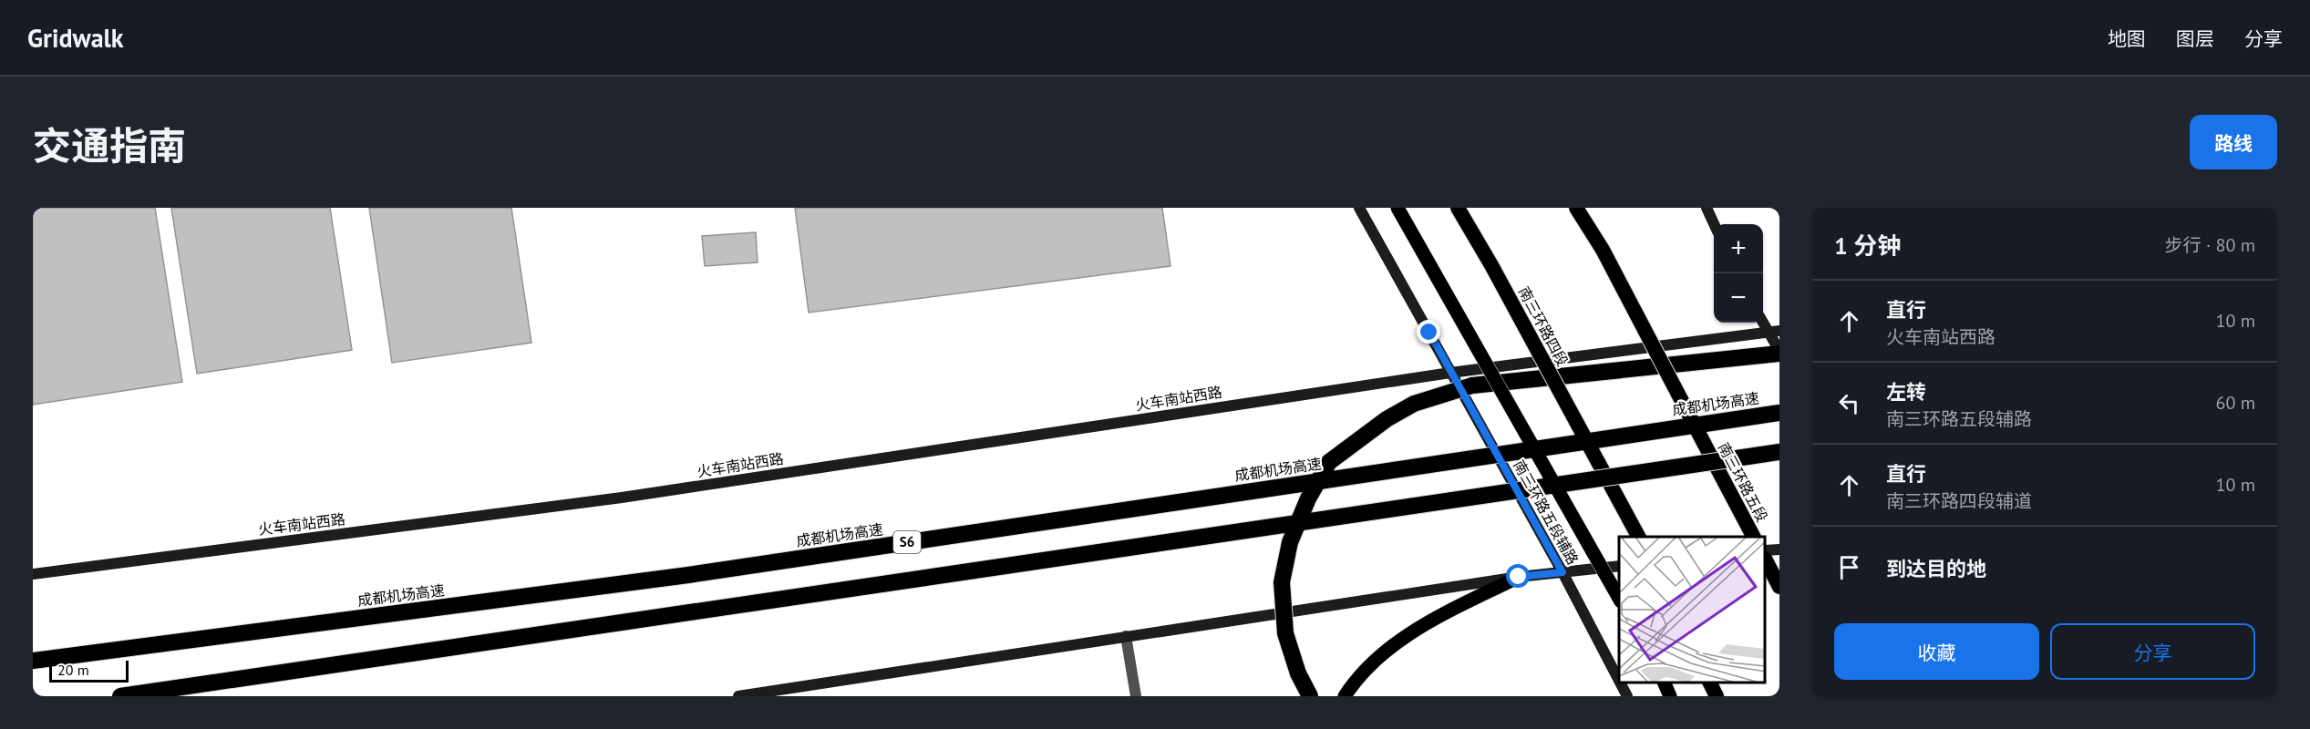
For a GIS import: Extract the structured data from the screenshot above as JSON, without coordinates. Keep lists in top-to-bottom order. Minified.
{"streets":{"highway":["南三环路四段","成都机场高速","南三环路五段","S6"],"main road":["火车南站西路","南三环路五段辅路"]},"crossings":[["火车南站西路","南三环路五段辅路"]],"scale_bar":"20 m","page":{"header":"Gridwalk","nav":["地图","图层","分享"],"title":"交通指南","buttons":["路线",["收藏","分享"]],"heading":["1 分钟","步行 · 80 m"],"map_buttons":["+","−"],"list":[["直行","火车南站西路","10 m"],["左转","南三环路五段辅路","60 m"],["直行","南三环路四段辅道","10 m"],"到达目的地"],"scale":"20 m"}}
